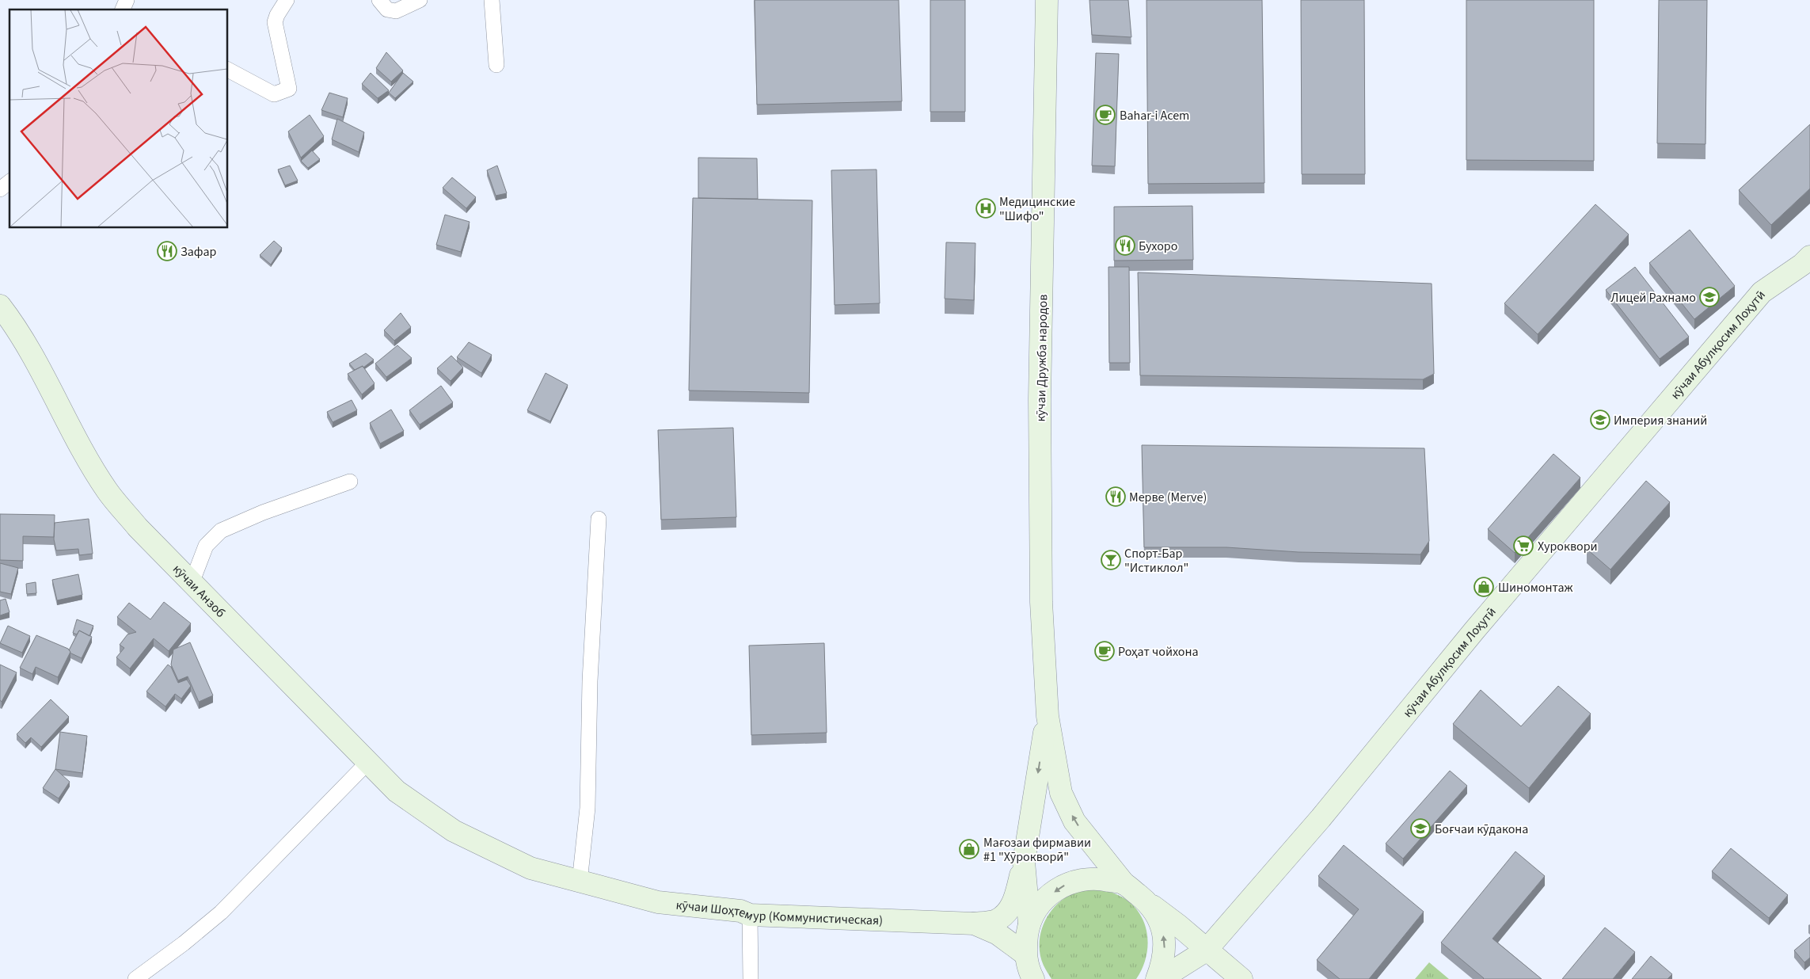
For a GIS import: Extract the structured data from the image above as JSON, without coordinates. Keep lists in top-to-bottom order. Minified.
{"streets":{"street":["кӯчаи Абулқосим Лоҳутӣ","кӯчаи Дружба народов","кӯчаи Анзоб","кӯчаи Шоҳтемур (Коммунистическая)"]},"crossings":[["кӯчаи Анзоб","кӯчаи Шоҳтемур (Коммунистическая)"]],"places":{"cafe":["Bahar-i Acem","Роҳат чойхона"],"hospital":["Медицинские \"Шифо\""],"restaurant":["Бухоро","Зафар","Мерве (Merve)"],"school or university":["Лицей Рахнамо","Империя знаний","Боғчаи кӯдакона"],"supermarket":["Хуроквори"],"bar":["Спорт-Бар \"Истиклол\""],"shop":["Шиномонтаж","Мағозаи фирмавии #1 \"Хӯрокворӣ\""]}}
